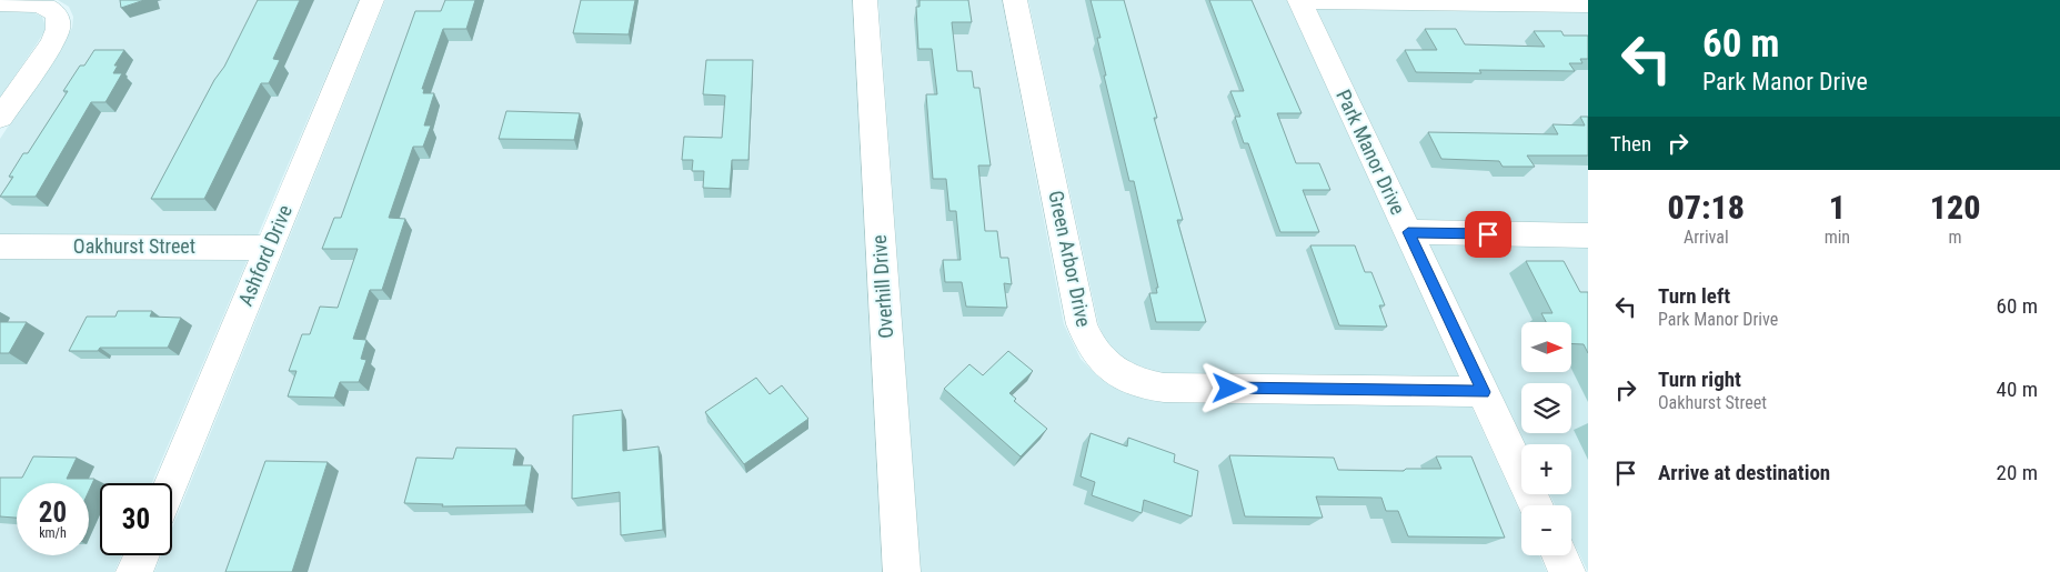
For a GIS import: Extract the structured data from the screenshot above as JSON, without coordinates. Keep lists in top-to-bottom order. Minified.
{"streets":{"street":["Park Manor Drive","Oakhurst Street","Ashford Drive","Green Arbor Drive","Overhill Drive"]},"crossings":[["Park Manor Drive","Green Arbor Drive"],["Oakhurst Street","Ashford Drive"]],"north":"right","page":{"turn":["60 m","Park Manor Drive"],"then":"Then","eta":["07:18","Arrival","1","min","120","m"],"list":[{"name":"Turn left","note":"Park Manor Drive","value":"60 m"},{"name":"Turn right","note":"Oakhurst Street","value":"40 m"},{"name":"Arrive at destination","value":"20 m"}],"map_buttons":["+","−"],"speed":"20 km/h","limit":"30"}}
